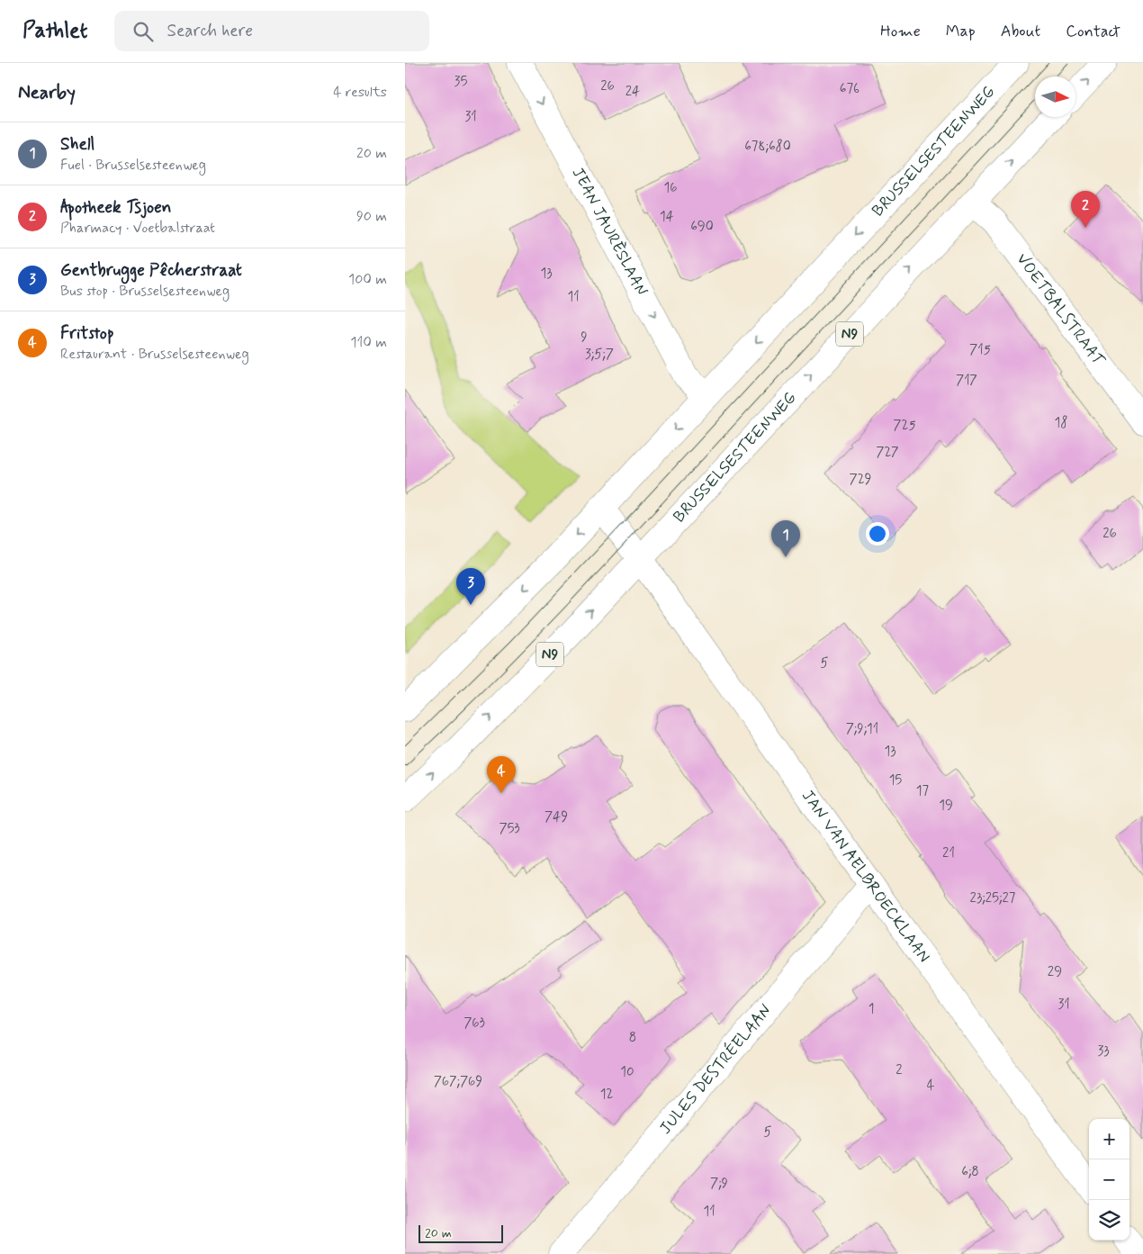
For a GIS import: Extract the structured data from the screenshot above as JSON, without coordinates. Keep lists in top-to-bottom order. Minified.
{"streets":{"street":["BRUSSELSESTEENWEG","JEAN JAURÈSLAAN","VOETBALSTRAAT","N9","JAN VAN AELBROECKLAAN","JULES DESTRÉELAAN"]},"crossings":[["BRUSSELSESTEENWEG","JEAN JAURÈSLAAN"],["BRUSSELSESTEENWEG","VOETBALSTRAAT"],["BRUSSELSESTEENWEG","JAN VAN AELBROECKLAAN"],["JAN VAN AELBROECKLAAN","JULES DESTRÉELAAN"]],"one_way":["JEAN JAURÈSLAAN"],"house_numbers":["35","26","676","24","31","678;680","16","14","690","13","11","9","715","3;5;7","717","18","725","727","729","26","5","7;9;11","13","15","17","19","749","753","21","23;25;27","29","31","1","763","8","33","2","10","767;769","4","12","5","6;8","7;9","11"],"scale_bar":"20 m","north":"right","page":{"header":"Pathlet","search":"Search here","nav":["Home","Map","About","Contact"],"heading":["Nearby","4 results"],"list":[{"mark":"1","name":"Shell","note":"Fuel · Brusselsesteenweg","value":"20 m"},{"mark":"2","name":"Apotheek Tsjoen","note":"Pharmacy · Voetbalstraat","value":"90 m"},{"mark":"3","name":"Gentbrugge Pêcherstraat","note":"Bus stop · Brusselsesteenweg","value":"100 m"},{"mark":"4","name":"Fritstop","note":"Restaurant · Brusselsesteenweg","value":"110 m"}],"pins":["2","1","3","4"],"map_buttons":["+","−"],"scale":"20 m"}}
